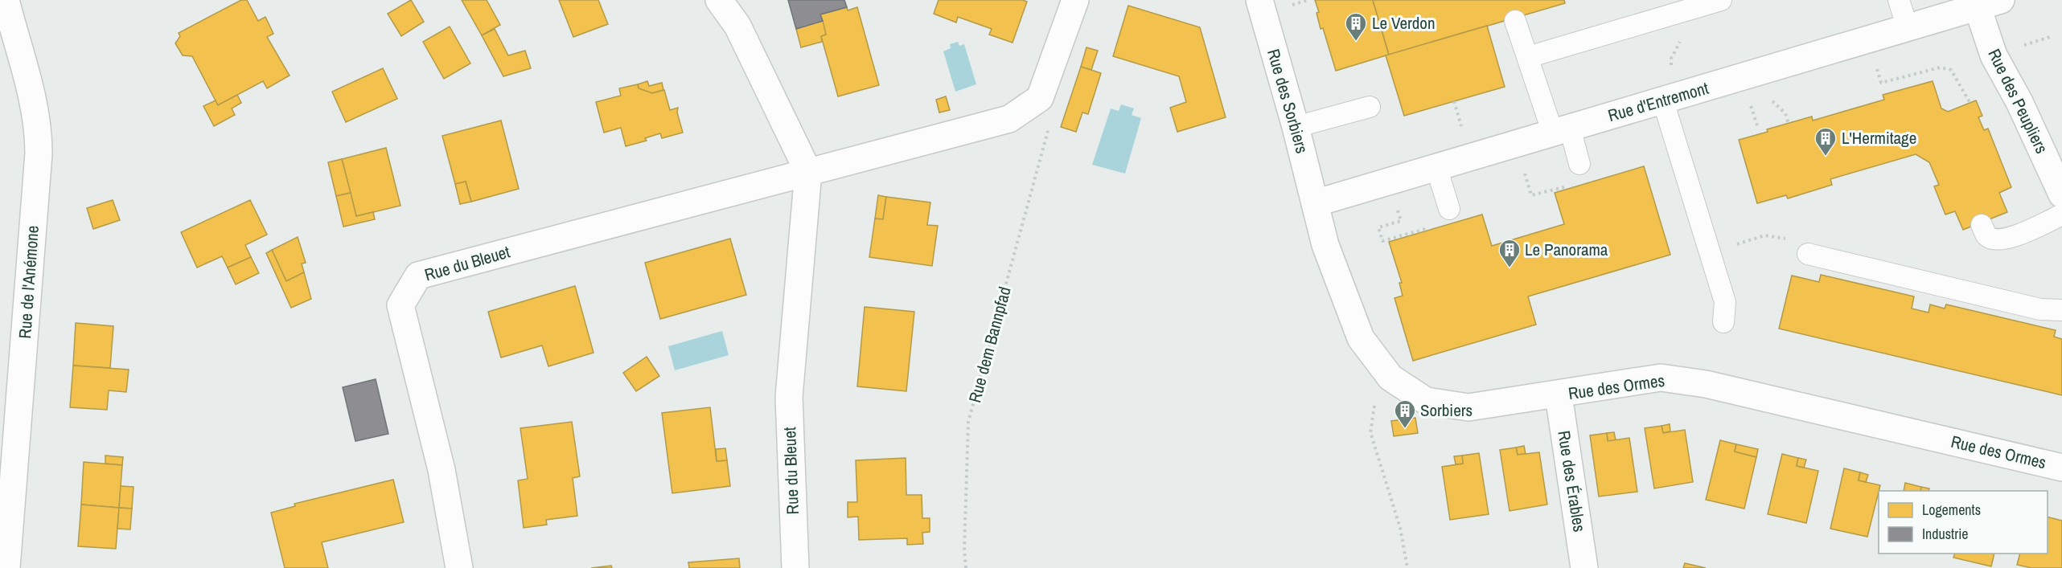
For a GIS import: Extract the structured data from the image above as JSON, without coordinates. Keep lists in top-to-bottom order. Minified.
{"streets":{"street":["Rue des Sorbiers","Rue des Peupliers","Rue d'Entremont","Rue du Bleuet","Rue de l'Anémone","Rue des Ormes","Rue des Érables"],"path":["Rue dem Bannpfad"]},"crossings":[["Rue des Sorbiers","Rue d'Entremont"],["Rue des Sorbiers","Rue des Ormes"],["Rue des Peupliers","Rue d'Entremont"],["Rue d'Entremont","Rue des Ormes"],["Rue des Ormes","Rue des Érables"]],"places":{"building":["Le Verdon","L'Hermitage","Le Panorama","Sorbiers"]},"legend":["Logements","Industrie"]}
